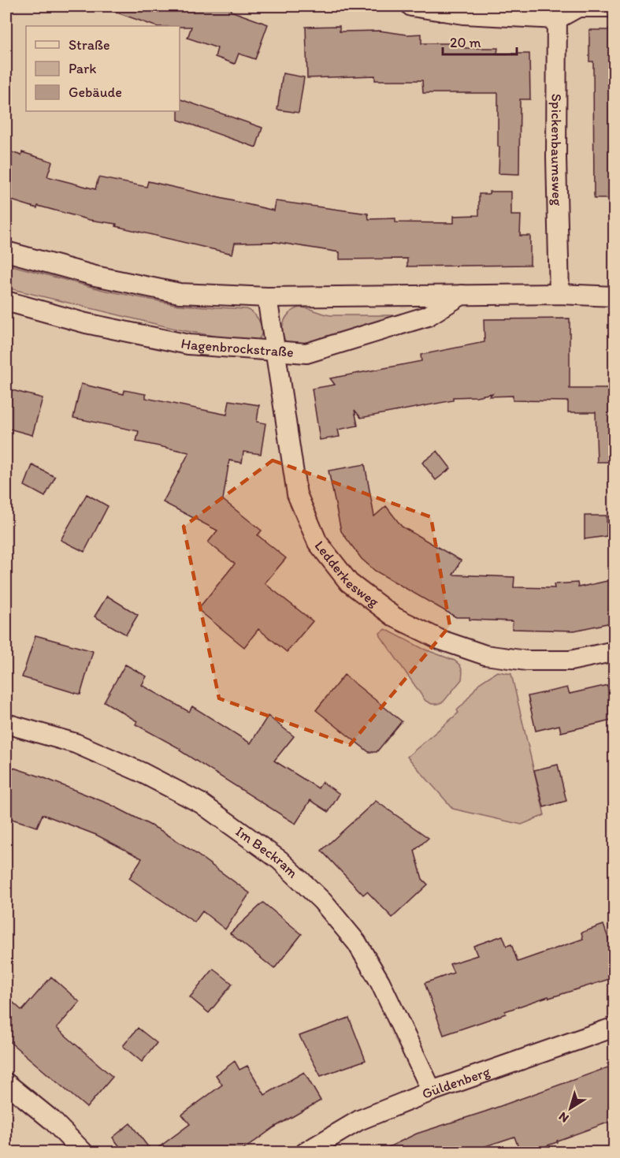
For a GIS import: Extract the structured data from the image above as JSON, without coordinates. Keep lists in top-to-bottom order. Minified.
{"streets":{"street":["Spickenbaumsweg","Hagenbrockstraße","Ledderkesweg","Im Beckram","Güldenberg"]},"crossings":[["Hagenbrockstraße","Ledderkesweg"],["Im Beckram","Güldenberg"]],"legend":["Straße","Park","Gebäude"],"scale_bar":"20 m","north":"bottom left"}
